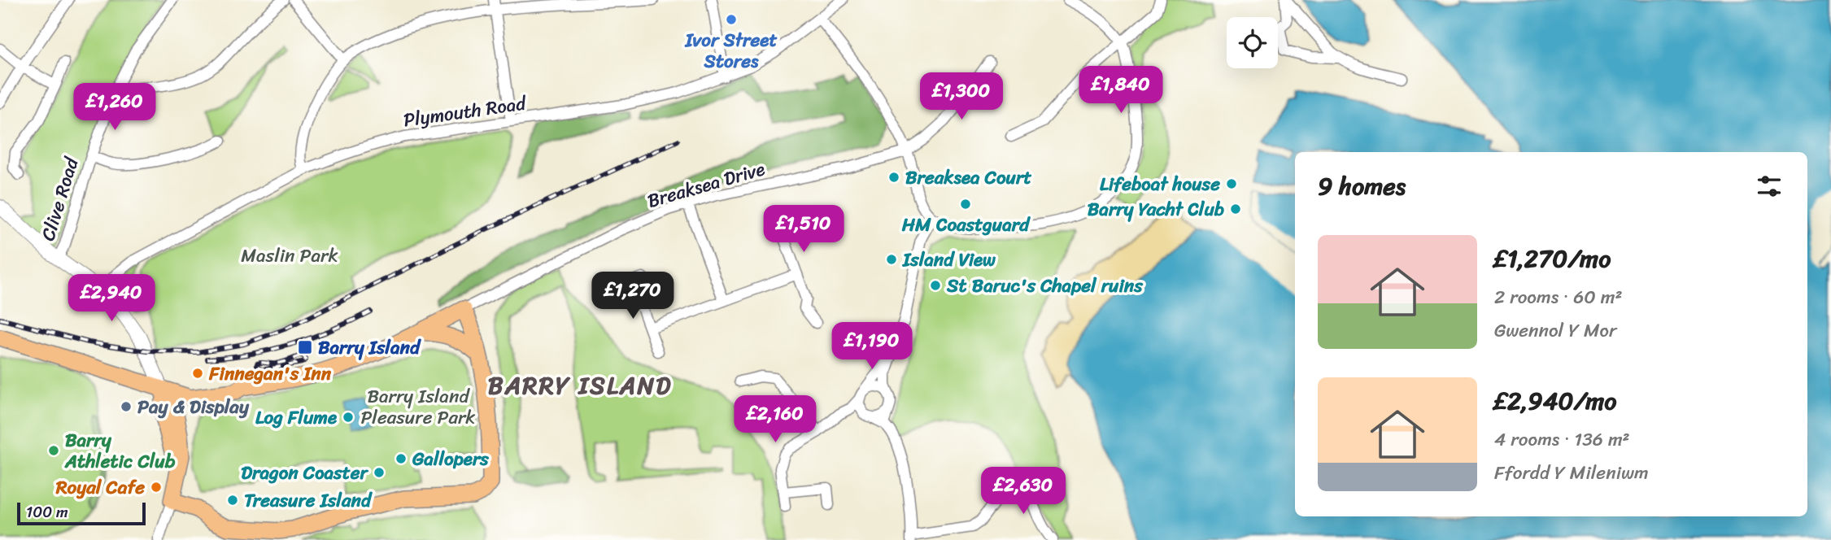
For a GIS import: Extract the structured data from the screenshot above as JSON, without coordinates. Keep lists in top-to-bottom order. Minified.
{"streets":{"street":["Plymouth Road","Breaksea Drive","Clive Road"]},"districts":["BARRY ISLAND"],"parks":["Maslin Park","Barry Island Pleasure Park"],"places":{"other":["Ivor Street Stores","Breaksea Court","Lifeboat house","HM Coastguard","Barry Yacht Club","Island View","St Baruc's Chapel ruins","Finnegan's Inn","Pay & Display","Log Flume","Barry Athletic Club","Gallopers","Dragon Coaster","Royal Cafe","Treasure Island"],"transit":["Barry Island"]},"scale_bar":"100 m","page":{"price":["£1,840","£1,300","£1,260","£1,510","£1,270","£2,940","£1,190","£2,160","£2,630"],"heading":"9 homes","list":[{"name":"£1,270/mo","note":"2 rooms · 60 m² · Gwennol Y Mor"},{"name":"£2,940/mo","note":"4 rooms · 136 m² · Ffordd Y Mileniwm"}],"scale":"100 m"}}
